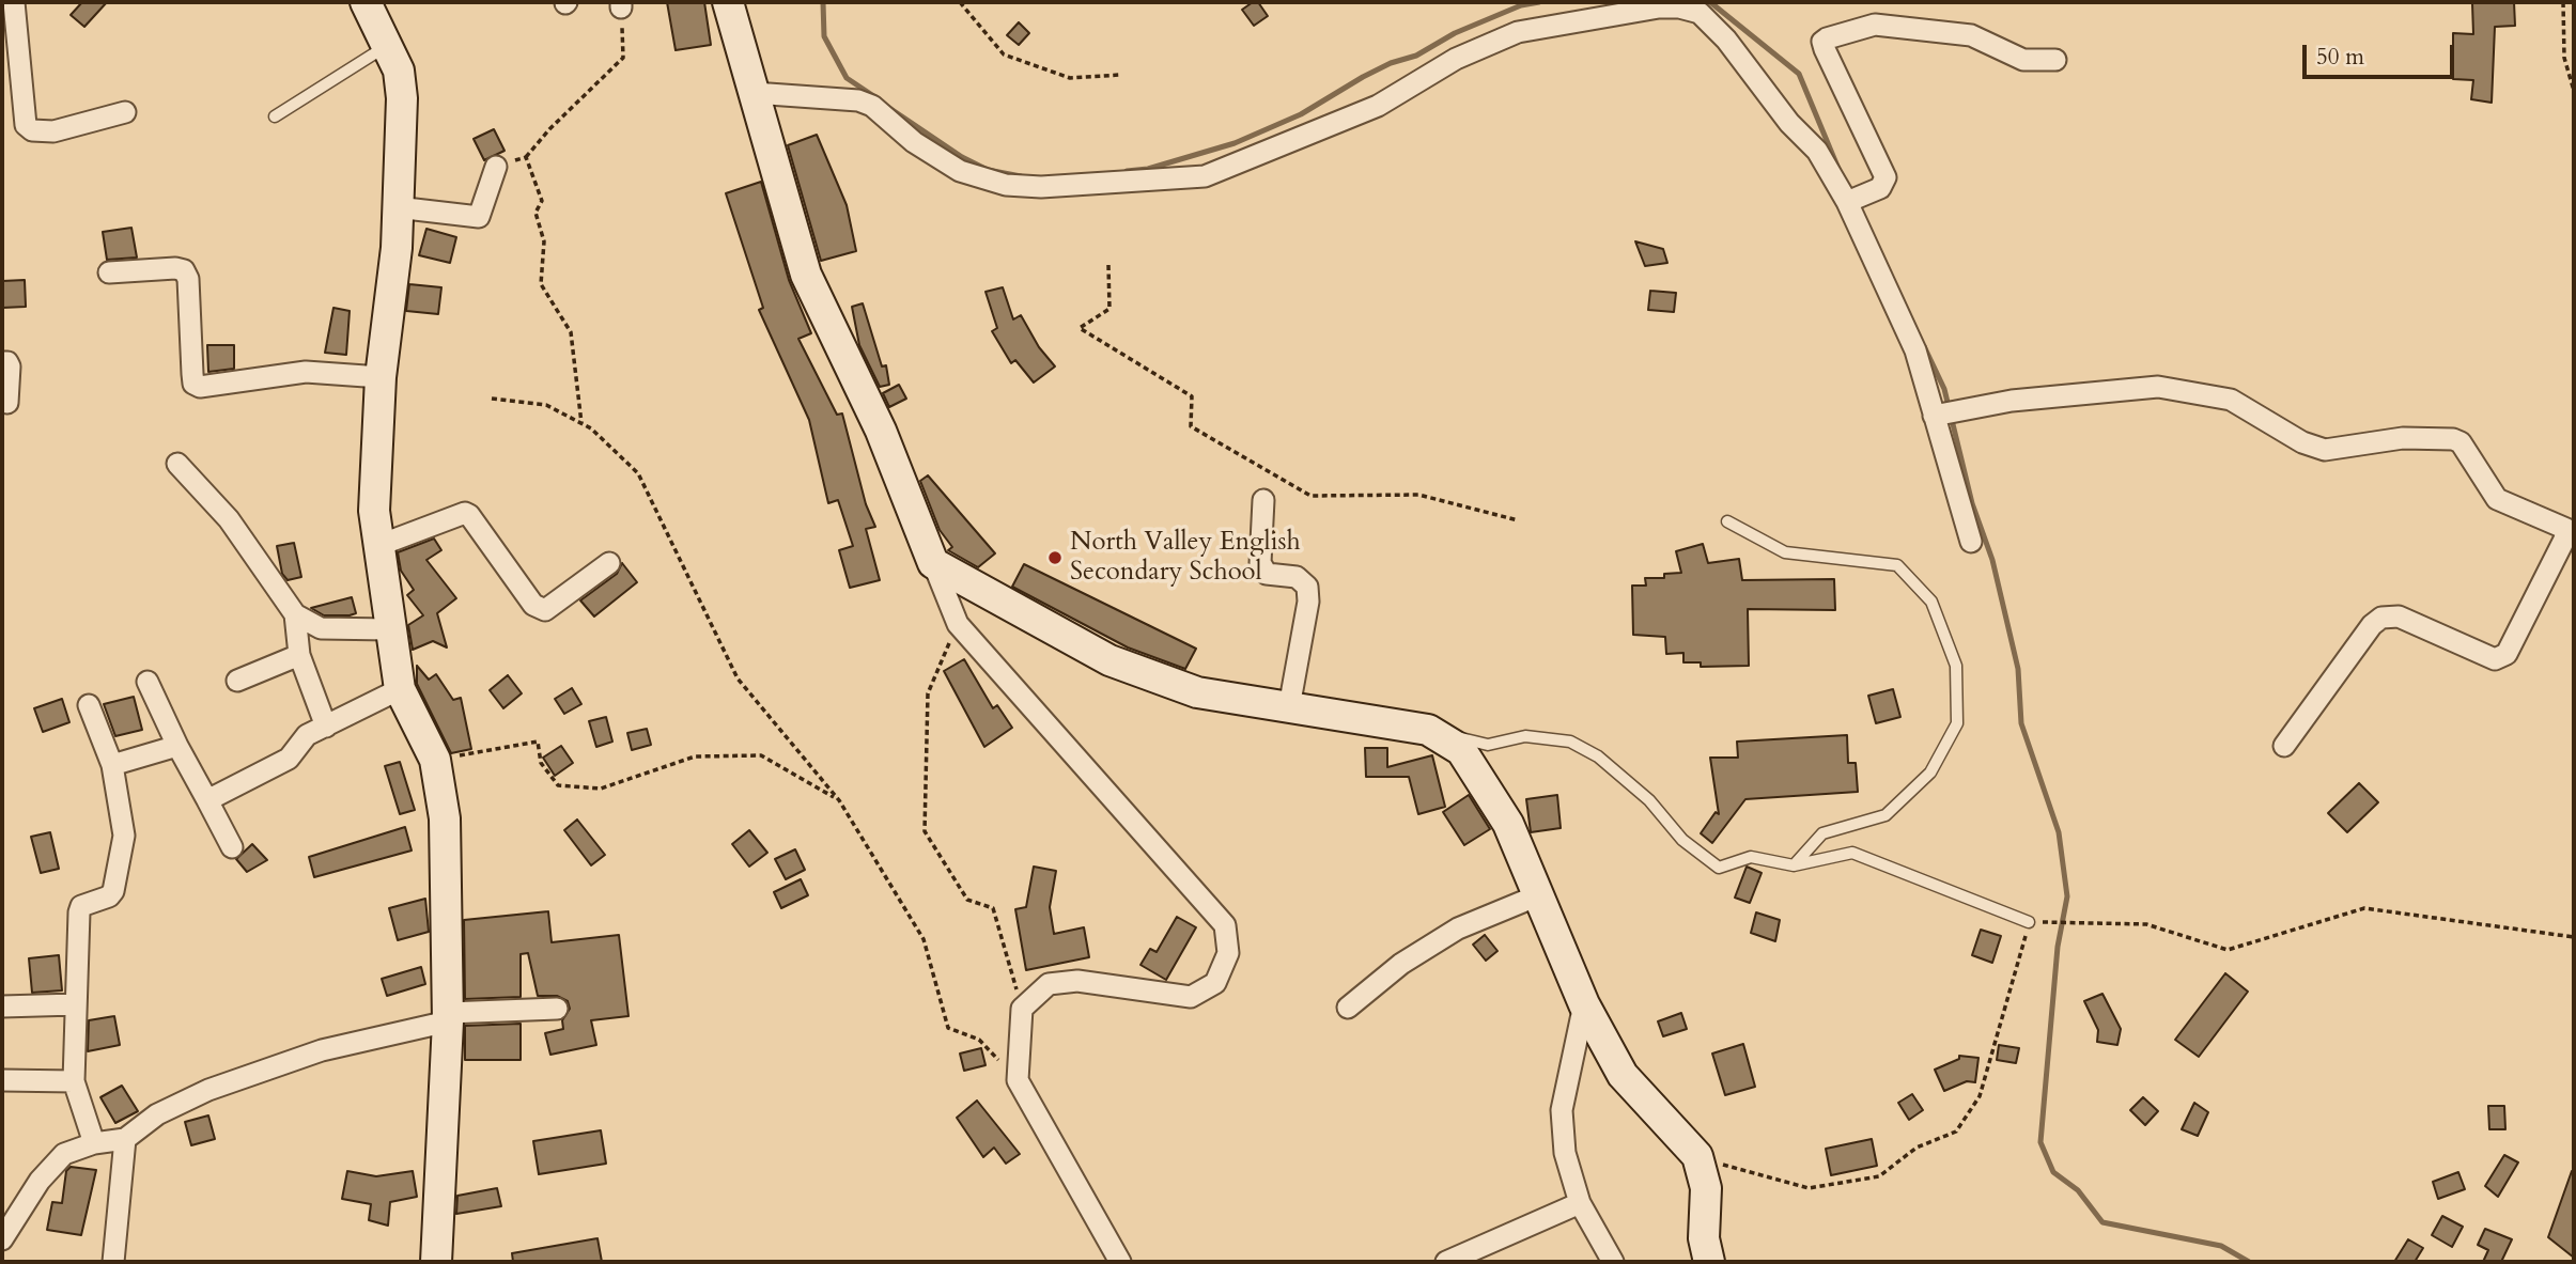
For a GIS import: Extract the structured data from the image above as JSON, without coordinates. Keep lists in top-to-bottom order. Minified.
{"places":["North Valley English Secondary School"],"scale_bar":"50 m"}
